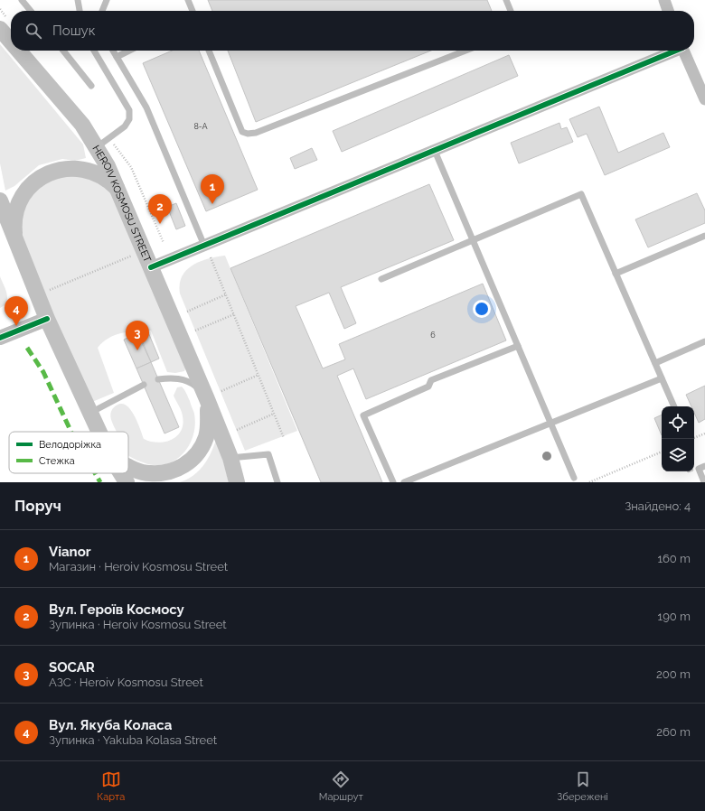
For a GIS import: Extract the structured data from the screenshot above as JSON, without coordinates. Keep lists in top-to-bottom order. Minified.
{"streets":{"main road":["HEROIV KOSMOSU STREET"]},"house_numbers":["8-А","6"],"legend":["Велодоріжка","Стежка"],"page":{"search":"Пошук","pins":["1","2","4","3"],"heading":["Поруч","Знайдено: 4"],"list":[{"mark":"1","name":"Vianor","note":"Магазин · Heroiv Kosmosu Street","value":"160 m"},{"mark":"2","name":"Вул. Героїв Космосу","note":"Зупинка · Heroiv Kosmosu Street","value":"190 m"},{"mark":"3","name":"SOCAR","note":"АЗС · Heroiv Kosmosu Street","value":"200 m"},{"mark":"4","name":"Вул. Якуба Коласа","note":"Зупинка · Yakuba Kolasa Street","value":"260 m"}],"nav":["Карта","Маршрут","Збережені"]}}
